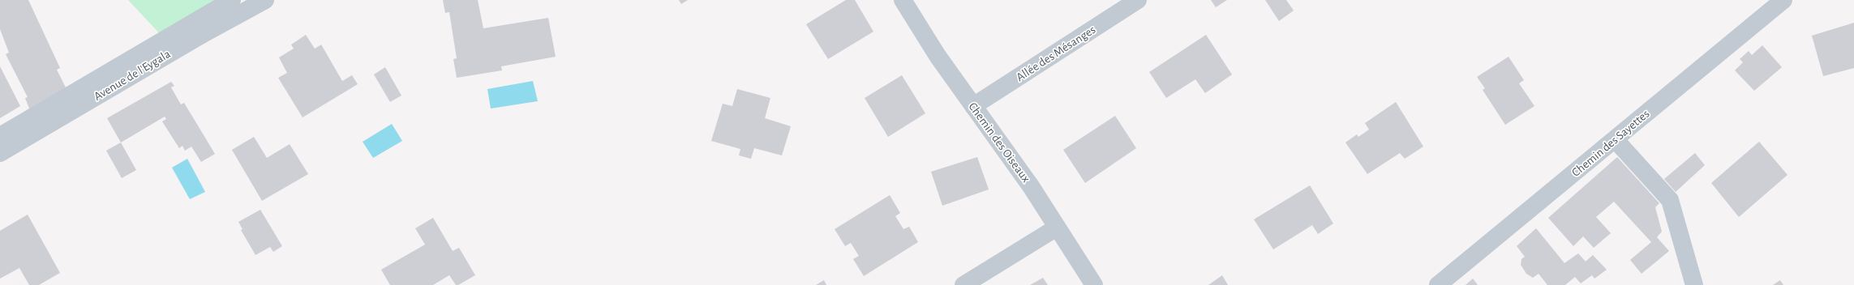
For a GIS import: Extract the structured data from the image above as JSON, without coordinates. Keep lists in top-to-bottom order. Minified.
{"streets":{"street":["Allée des Mésanges","Avenue de l'Eygala","Chemin des Oiseaux","Chemin des Sayettes"]},"crossings":[["Allée des Mésanges","Chemin des Oiseaux"]]}
